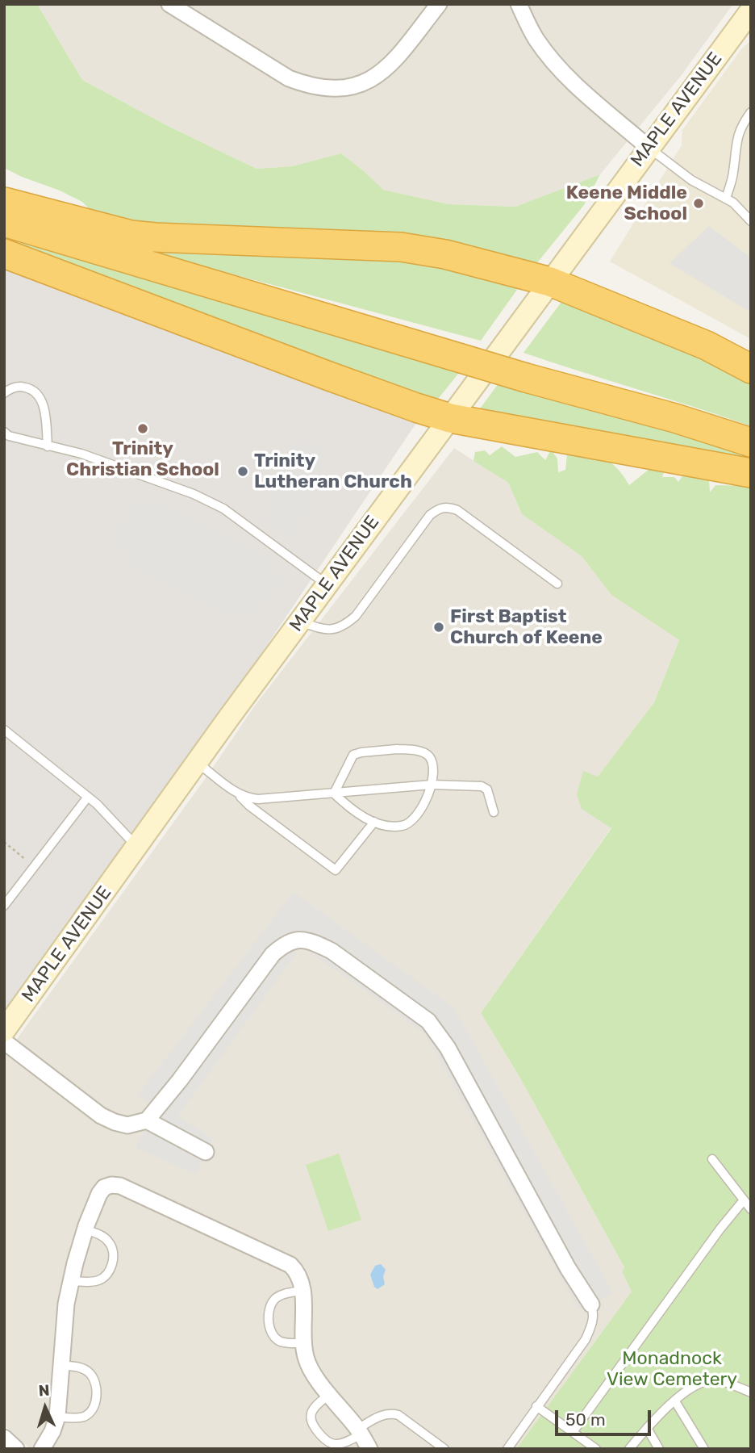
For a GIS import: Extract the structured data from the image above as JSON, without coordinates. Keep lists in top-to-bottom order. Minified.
{"streets":{"street":["MAPLE AVENUE"]},"parks":["Monadnock View Cemetery"],"places":["Keene Middle School","Trinity Christian School","Trinity Lutheran Church","First Baptist Church of Keene"],"scale_bar":"50 m","north":"top"}
